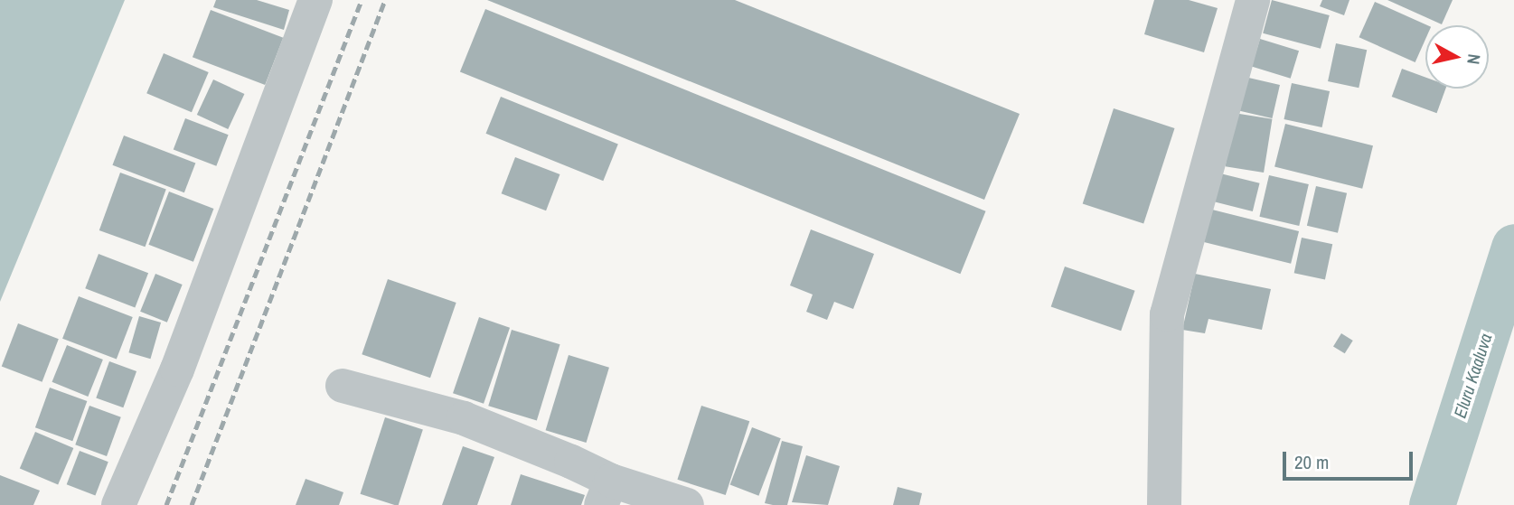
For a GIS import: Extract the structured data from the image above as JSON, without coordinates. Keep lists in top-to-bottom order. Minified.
{"water":["Eluru Kaaluva"],"scale_bar":"20 m","north":"right"}
